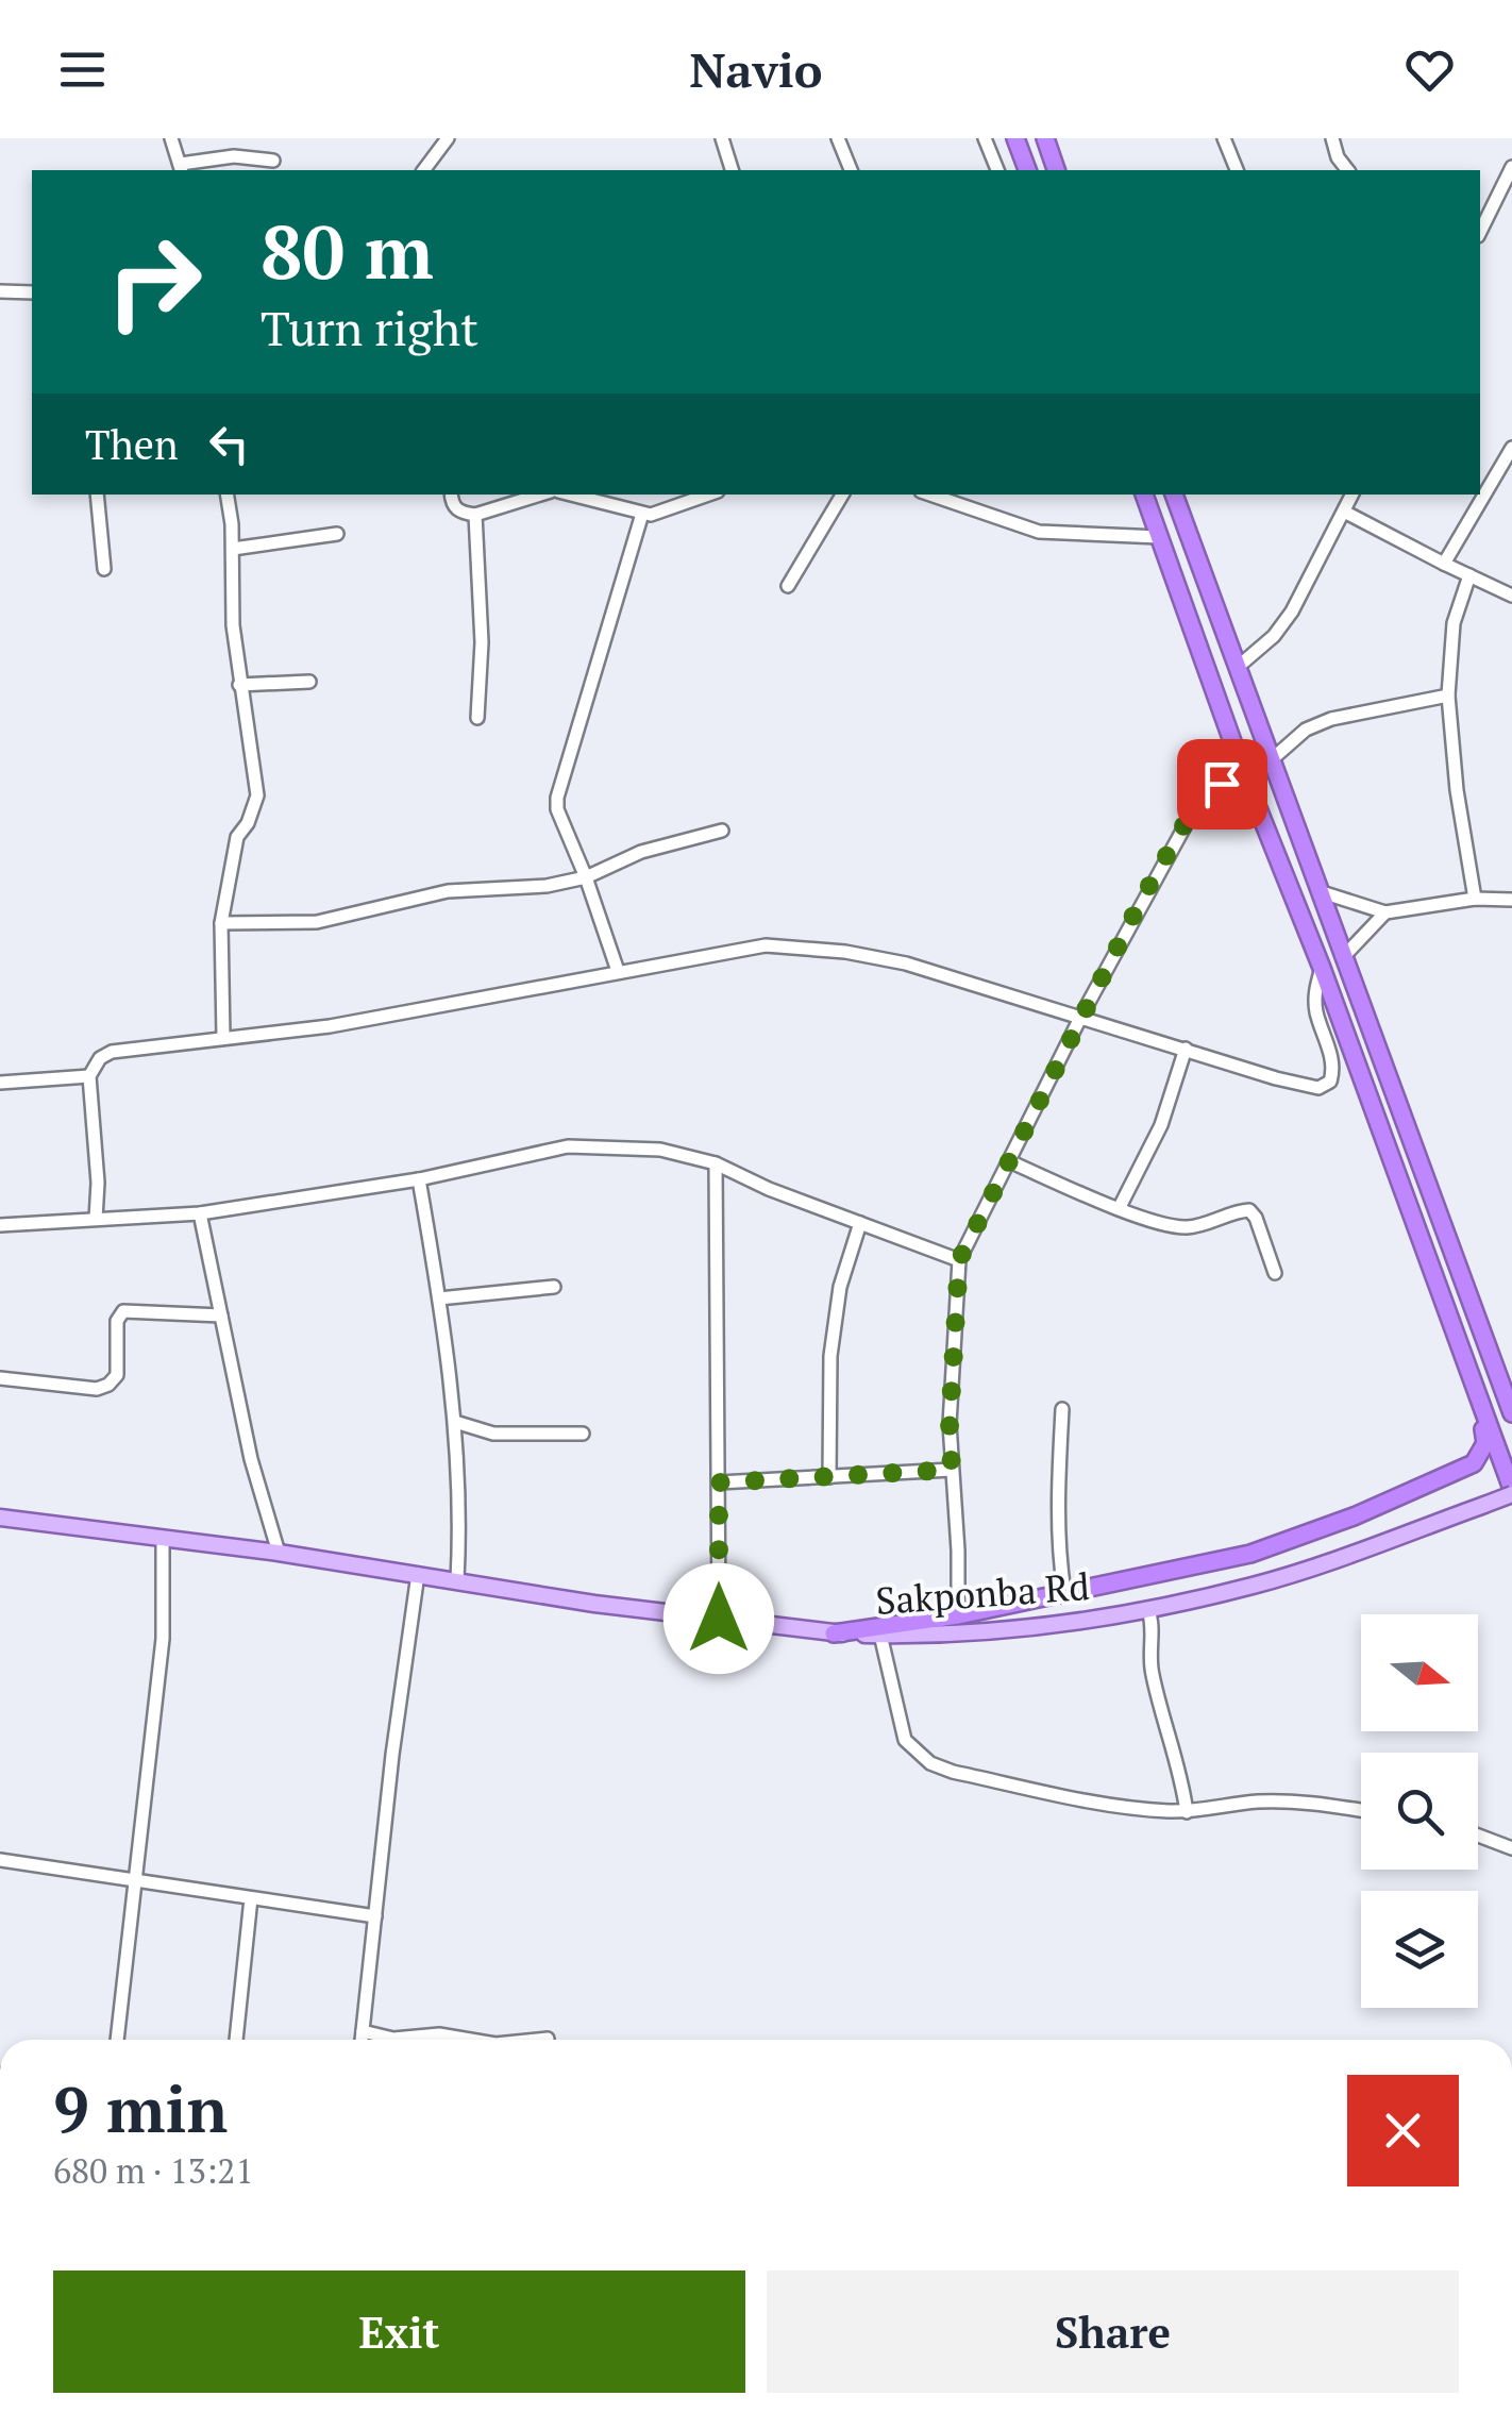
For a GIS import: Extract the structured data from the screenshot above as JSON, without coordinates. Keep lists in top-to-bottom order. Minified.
{"streets":{"main road":["Sakponba Rd"]},"north":"right","page":{"header":"Navio","turn":["80 m","Turn right"],"then":"Then","heading":["9 min","680 m · 13:21"],"buttons":["Exit","Share"]}}
